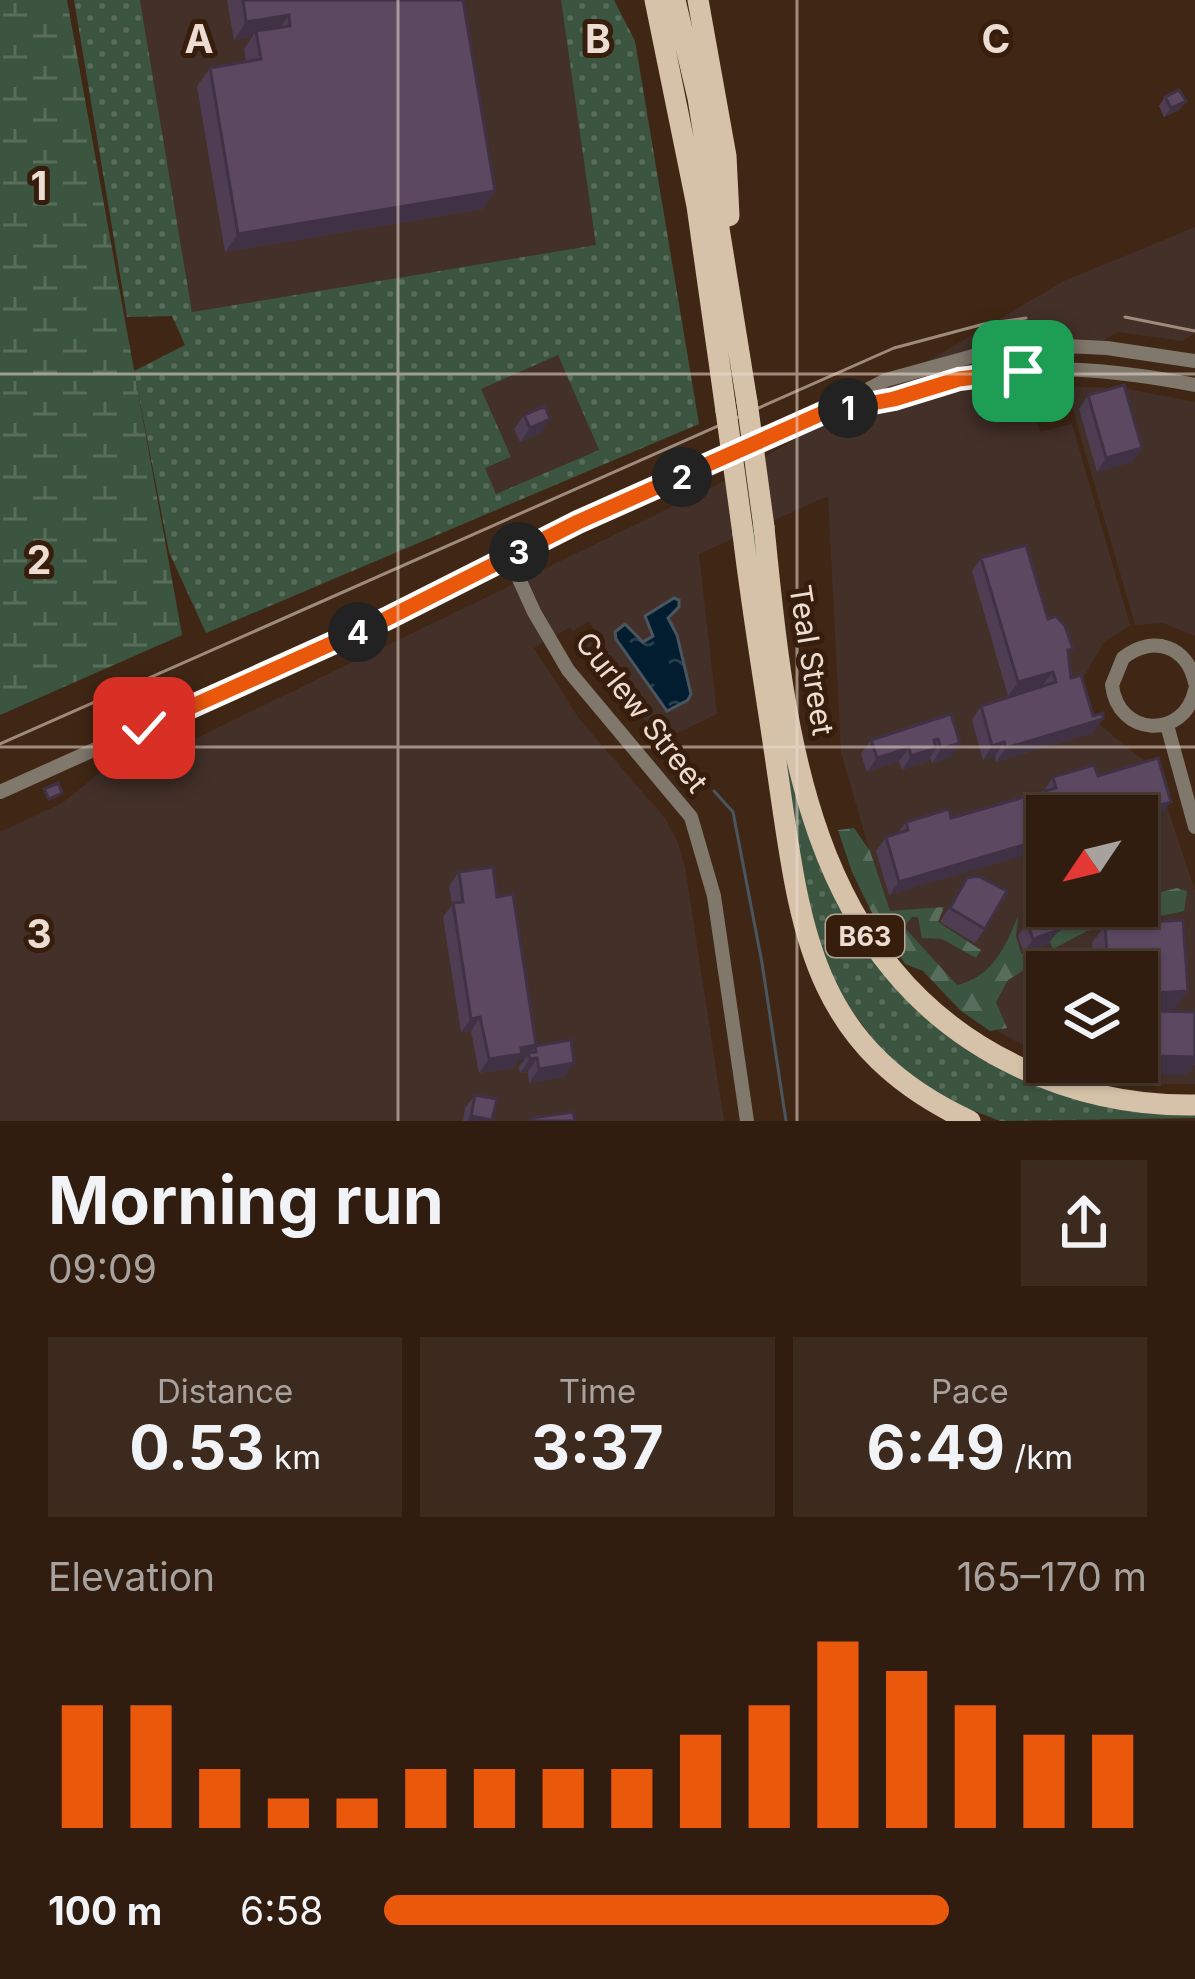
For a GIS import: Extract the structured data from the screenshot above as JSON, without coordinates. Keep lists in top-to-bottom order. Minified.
{"streets":{"main road":["Teal Street","B63"],"street":["Curlew Street"]},"north":"bottom left","page":{"pins":["1","2","3","4"],"heading":["Morning run","09:09"],"stats":[["Distance","0.53 km"],["Time","3:37"],["Pace","6:49 /km"]],"chart":["Elevation","165–170 m"],"list":[{"name":"100 m","note":"6:58"}]},"grid":{"columns":["A","B","C"],"rows":["1","2","3"]}}
